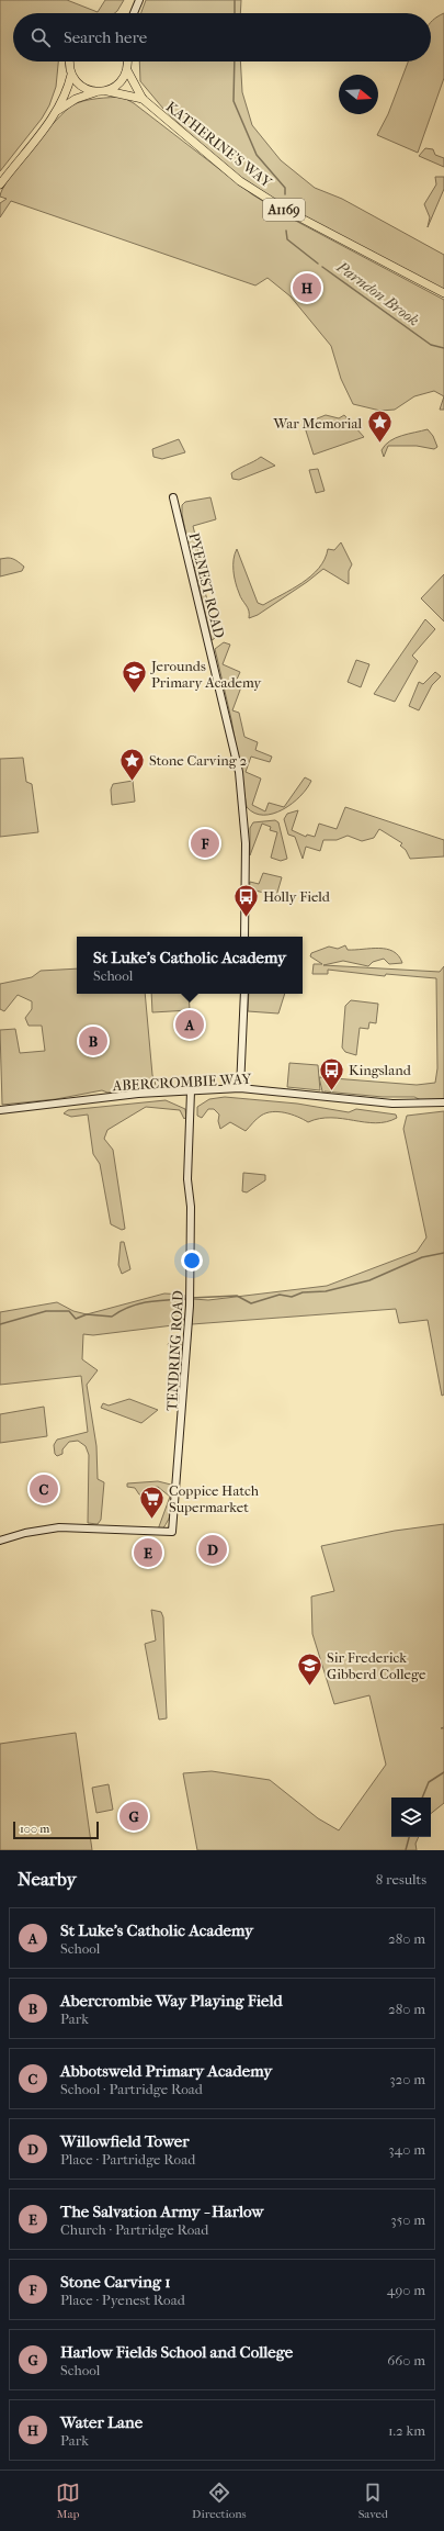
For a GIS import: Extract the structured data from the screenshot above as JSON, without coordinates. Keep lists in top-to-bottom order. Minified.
{"streets":{"main road":["KATHERINE'S WAY","A1169"],"street":["PYENEST ROAD","ABERCROMBIE WAY","TENDRING ROAD"]},"crossings":[["ABERCROMBIE WAY","TENDRING ROAD"]],"water":["Parndon Brook"],"places":{"place":["War Memorial","Stone Carving 2"],"school or university":["Jerounds Primary Academy","Sir Frederick Gibberd College"],"bus stop":["Holly Field","Kingsland"],"supermarket":["Coppice Hatch Supermarket"]},"scale_bar":"100 m","north":"right","page":{"search":"Search here","pins":["H","F","A","B","C","D","E","G"],"popup":["St Luke's Catholic Academy","School"],"scale":"100 m","heading":["Nearby","8 results"],"list":[{"mark":"A","name":"St Luke's Catholic Academy","note":"School","value":"280 m"},{"mark":"B","name":"Abercrombie Way Playing Field","note":"Park","value":"280 m"},{"mark":"C","name":"Abbotsweld Primary Academy","note":"School · Partridge Road","value":"320 m"},{"mark":"D","name":"Willowfield Tower","note":"Place · Partridge Road","value":"340 m"},{"mark":"E","name":"The Salvation Army - Harlow","note":"Church · Partridge Road","value":"350 m"},{"mark":"F","name":"Stone Carving 1","note":"Place · Pyenest Road","value":"490 m"},{"mark":"G","name":"Harlow Fields School and College","note":"School","value":"660 m"},{"mark":"H","name":"Water Lane","note":"Park","value":"1.2 km"}],"nav":["Map","Directions","Saved"]}}
